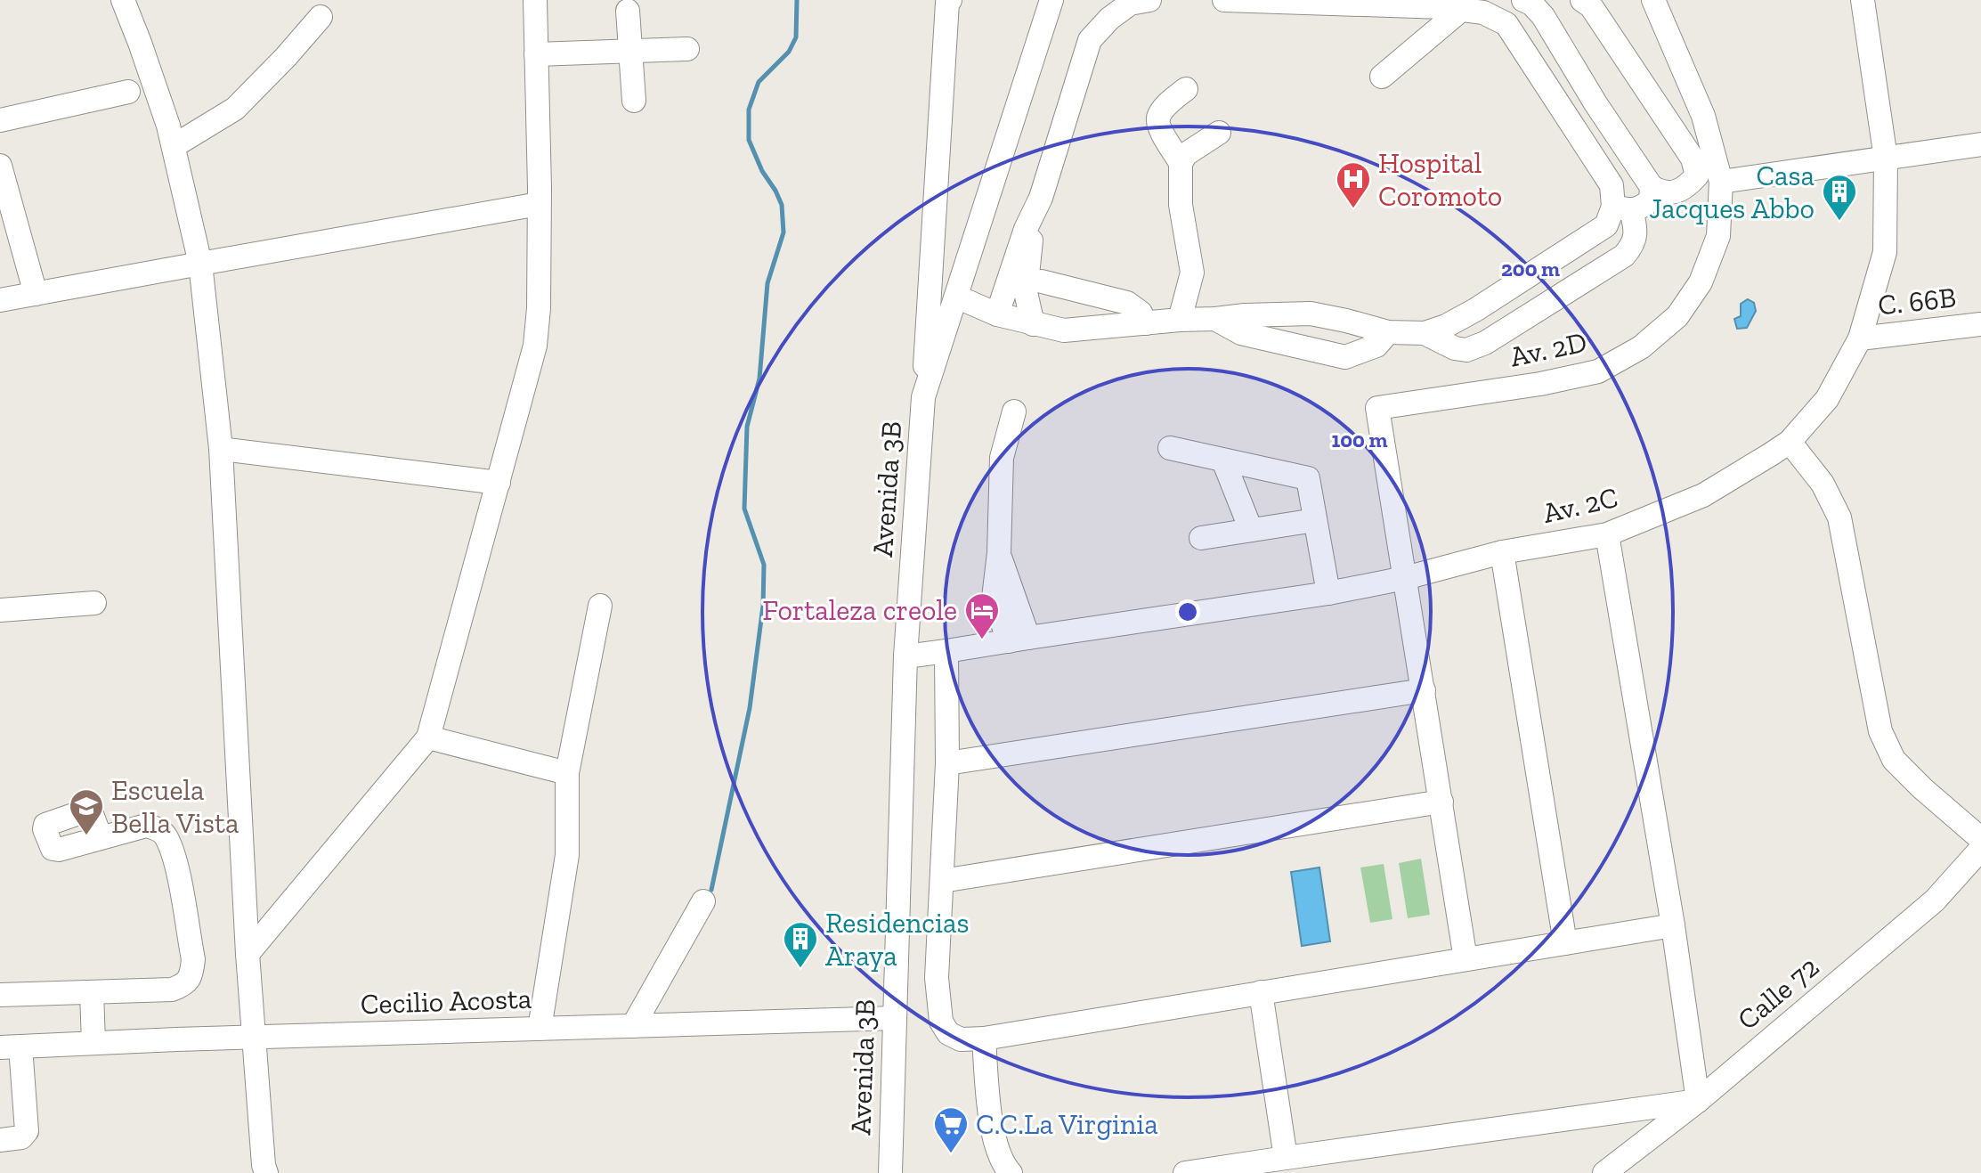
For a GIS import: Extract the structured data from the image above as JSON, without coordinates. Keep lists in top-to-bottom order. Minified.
{"streets":{"street":["C. 66B","Av. 2D","Avenida 3B","Av. 2C","Calle 72","Cecilio Acosta"]},"crossings":[["C. 66B","Av. 2C"],["Av. 2D","Av. 2C"],["Avenida 3B","Av. 2C"],["Avenida 3B","Cecilio Acosta"]],"places":{"hospital":["Hospital Coromoto"],"building":["Casa Jacques Abbo","Residencias Araya"],"hotel":["Fortaleza creole"],"school or university":["Escuela Bella Vista"],"supermarket":["C.C.La Virginia"]},"rings":["200 m","100 m"]}
